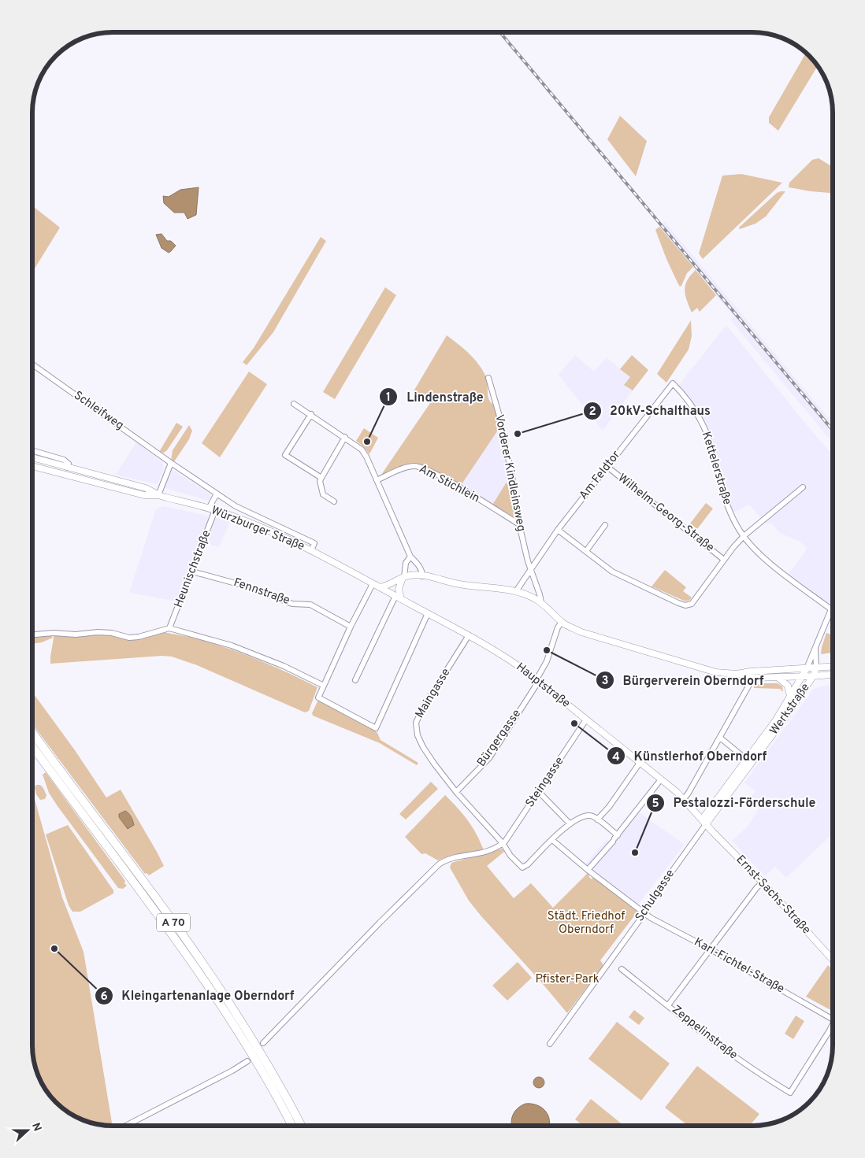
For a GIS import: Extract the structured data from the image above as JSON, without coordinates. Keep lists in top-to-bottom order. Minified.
{"streets":{"highway":["A 70"],"main road":["Würzburger Straße","Hauptstraße","Werkstraße","Ernst-Sachs-Straße"],"street":["Schleifweg","Kettelerstraße","Vorderer Kindleinsweg","Am Feldtor","Am Stichlein","Wilhelm-Georg-Straße","Heunischstraße","Fennstraße","Maingasse","Bürgergasse","Steingasse","Schulgasse","Karl-Fichtel-Straße","Zeppelinstraße"]},"crossings":[["Schleifweg","Würzburger Straße"],["Kettelerstraße","Am Feldtor"],["Vorderer Kindleinsweg","Am Feldtor"],["Vorderer Kindleinsweg","Am Stichlein"],["Am Feldtor","Wilhelm-Georg-Straße"],["Würzburger Straße","Heunischstraße"],["Würzburger Straße","Hauptstraße"],["Heunischstraße","Fennstraße"],["Hauptstraße","Maingasse"],["Hauptstraße","Werkstraße"],["Hauptstraße","Bürgergasse"],["Hauptstraße","Steingasse"],["Hauptstraße","Ernst-Sachs-Straße"],["Hauptstraße","Schulgasse"],["Maingasse","Bürgergasse"],["Maingasse","Steingasse"],["Maingasse","Karl-Fichtel-Straße"],["Werkstraße","Ernst-Sachs-Straße"],["Werkstraße","Schulgasse"],["Ernst-Sachs-Straße","Schulgasse"],["Schulgasse","Karl-Fichtel-Straße"]],"parks":["Städt. Friedhof Oberndorf","Pfister-Park"],"places":["20kV-Schalthaus","Lindenstraße","Bürgerverein Oberndorf","Künstlerhof Oberndorf","Pestalozzi-Förderschule","Kleingartenanlage Oberndorf"],"north":"right"}
